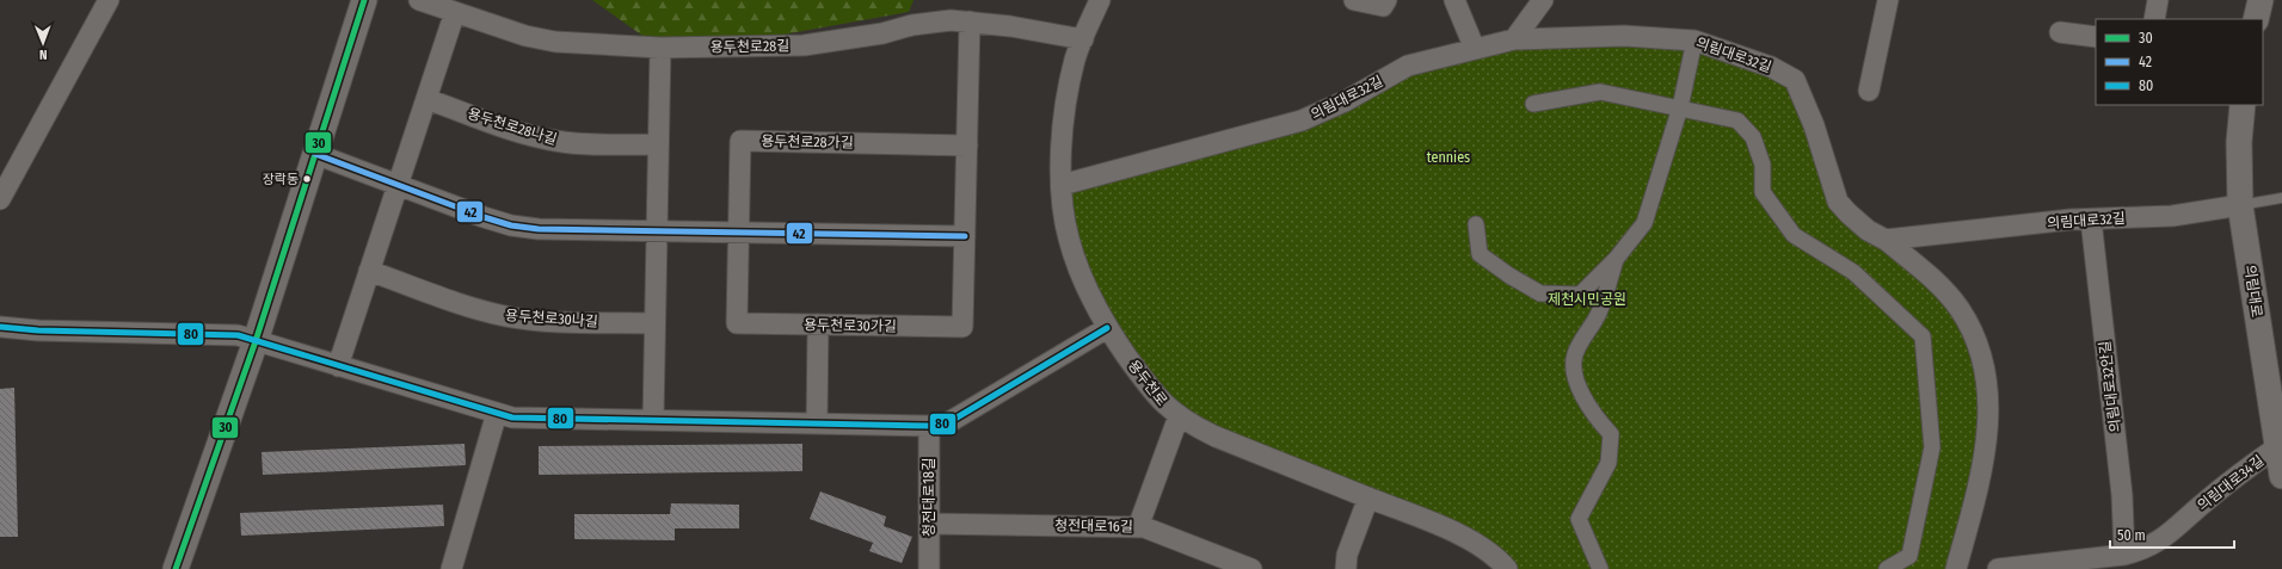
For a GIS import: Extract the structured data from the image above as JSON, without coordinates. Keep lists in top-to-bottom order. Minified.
{"streets":{"street":["용두천로28길","의림대로32길","용두천로28나길","용두천로28가길","의림대로","용두천로30나길","용두천로30가길","용두천로","의림대로32안길","의림대로34길","청전대로18길","청전대로16길"]},"crossings":[["용두천로28길","용두천로"],["의림대로32길","의림대로"],["의림대로32길","용두천로"],["의림대로32길","의림대로32안길"],["용두천로28가길","용두천로30가길"],["의림대로","의림대로34길"],["의림대로32안길","의림대로34길"],["청전대로18길","청전대로16길"]],"parks":["tennies","제천시민공원"],"places":["장락동"],"lines":["transit line 30","transit line 42","transit line 80"],"legend":["30","42","80"],"scale_bar":"50 m","north":"bottom"}
